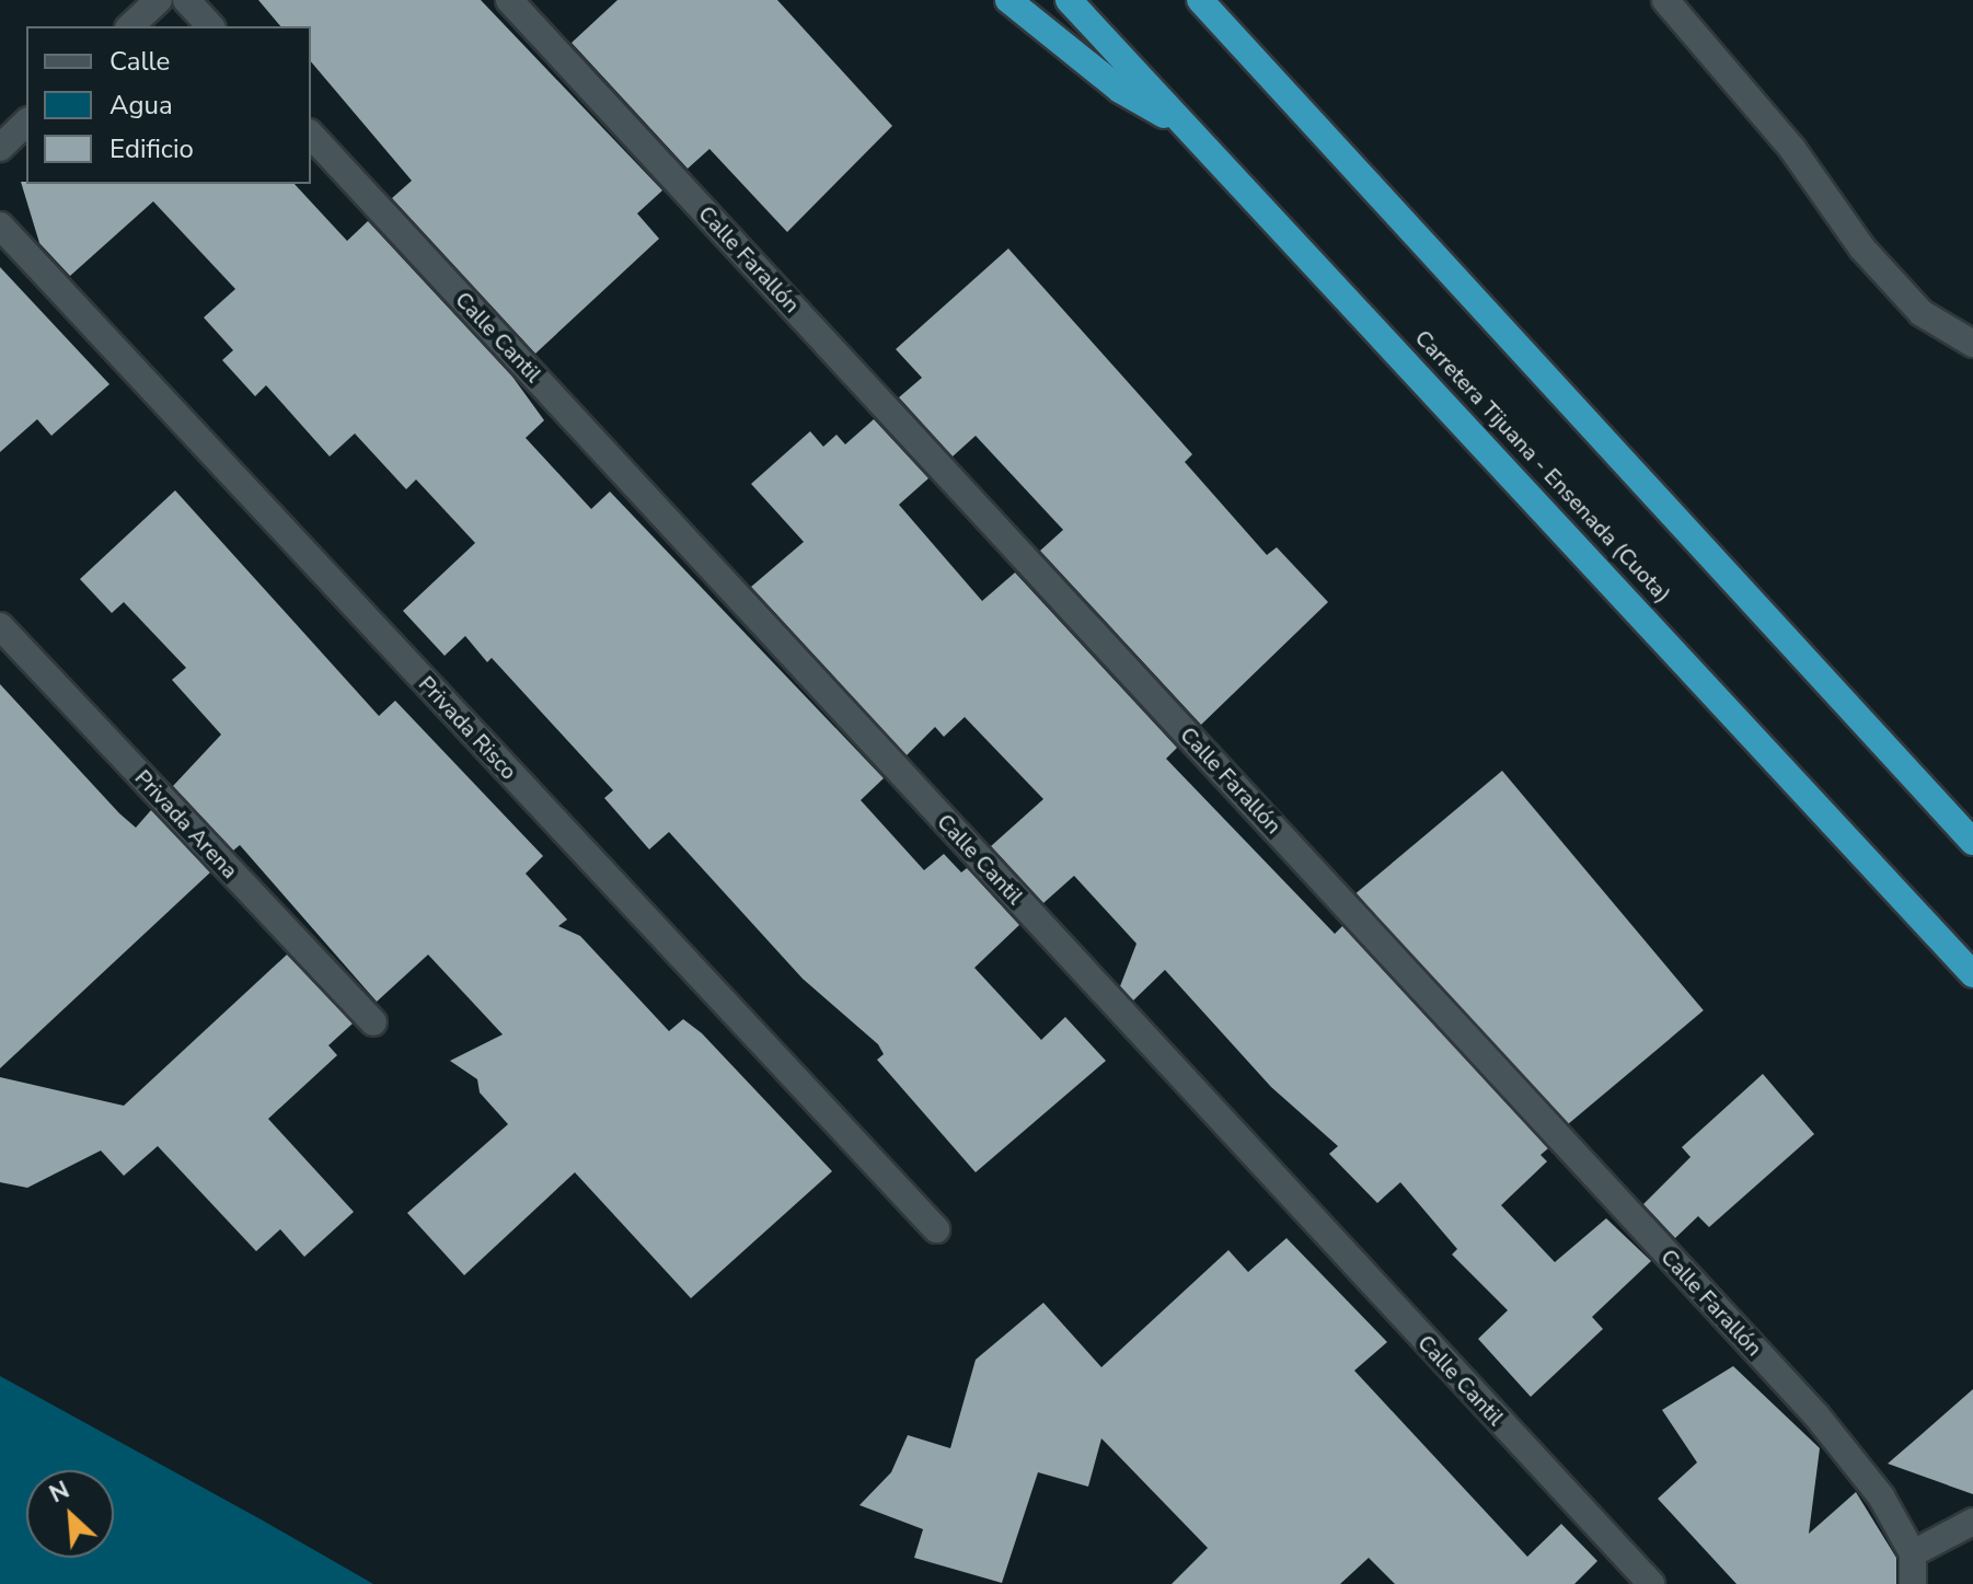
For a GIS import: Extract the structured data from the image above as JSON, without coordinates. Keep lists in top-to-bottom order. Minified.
{"streets":{"highway":["Carretera Tijuana - Ensenada (Cuota)"],"street":["Calle Farallón","Calle Cantil","Privada Risco","Privada Arena"]},"legend":["Calle","Agua","Edificio"],"north":"top left"}
